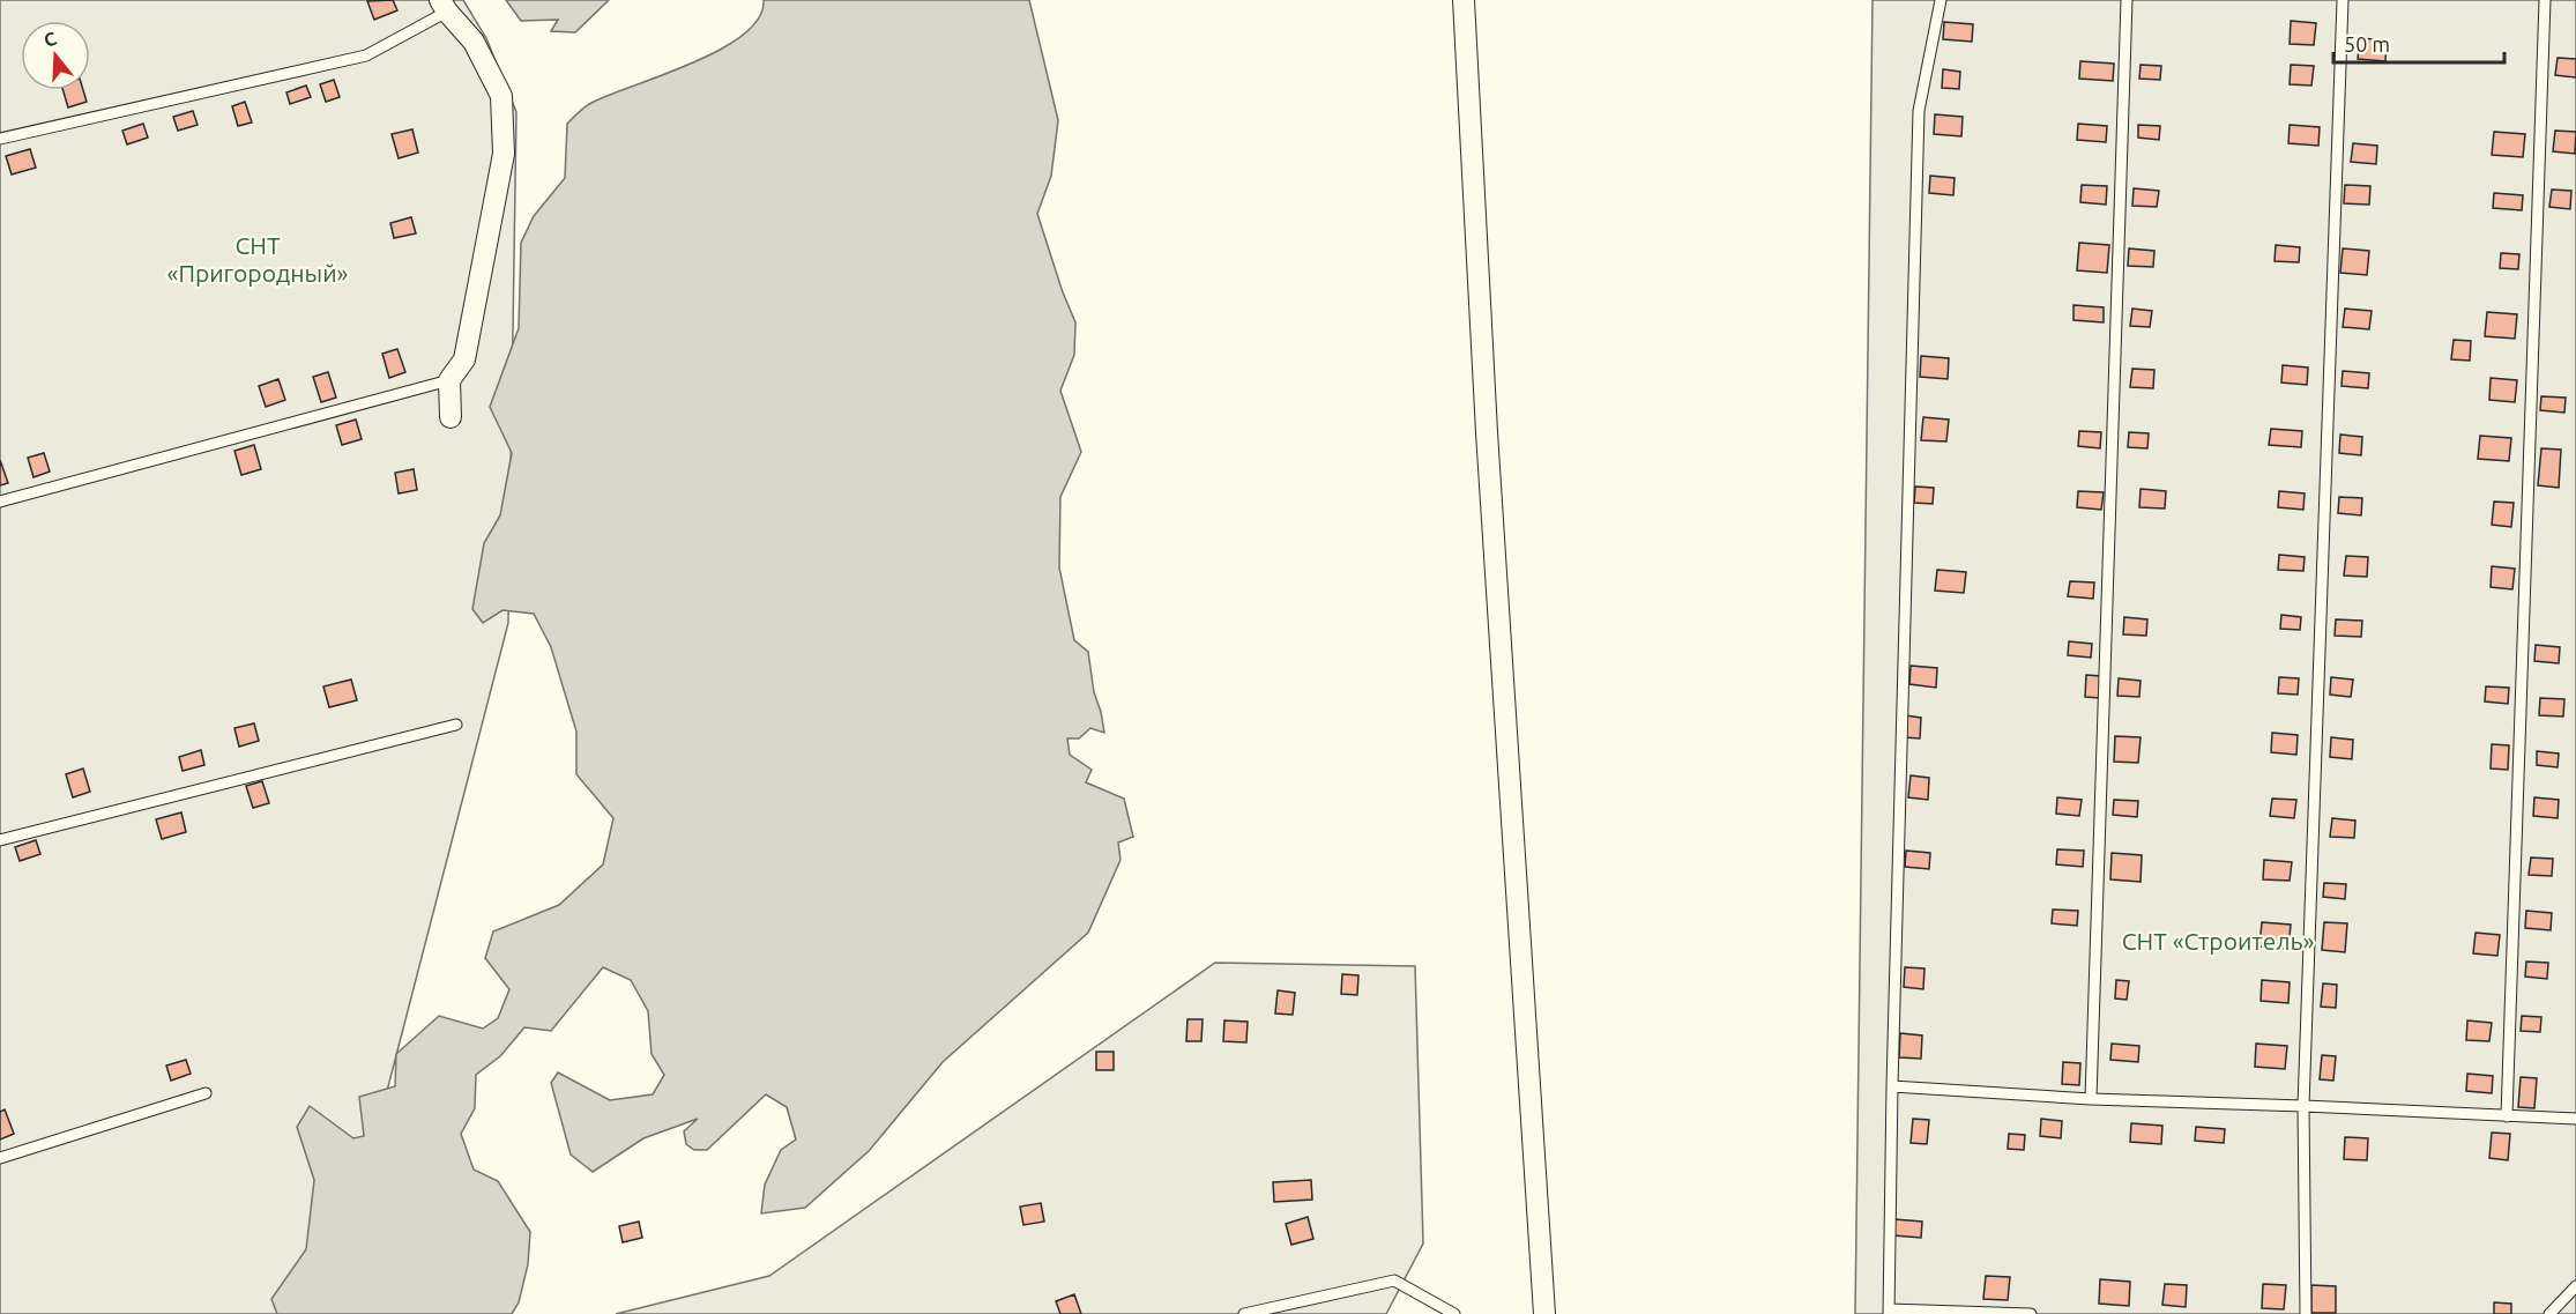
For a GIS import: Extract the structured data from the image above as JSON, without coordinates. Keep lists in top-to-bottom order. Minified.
{"parks":["СНТ «Пригородный»","СНТ «Строитель»"],"scale_bar":"50 m","north":"top"}
